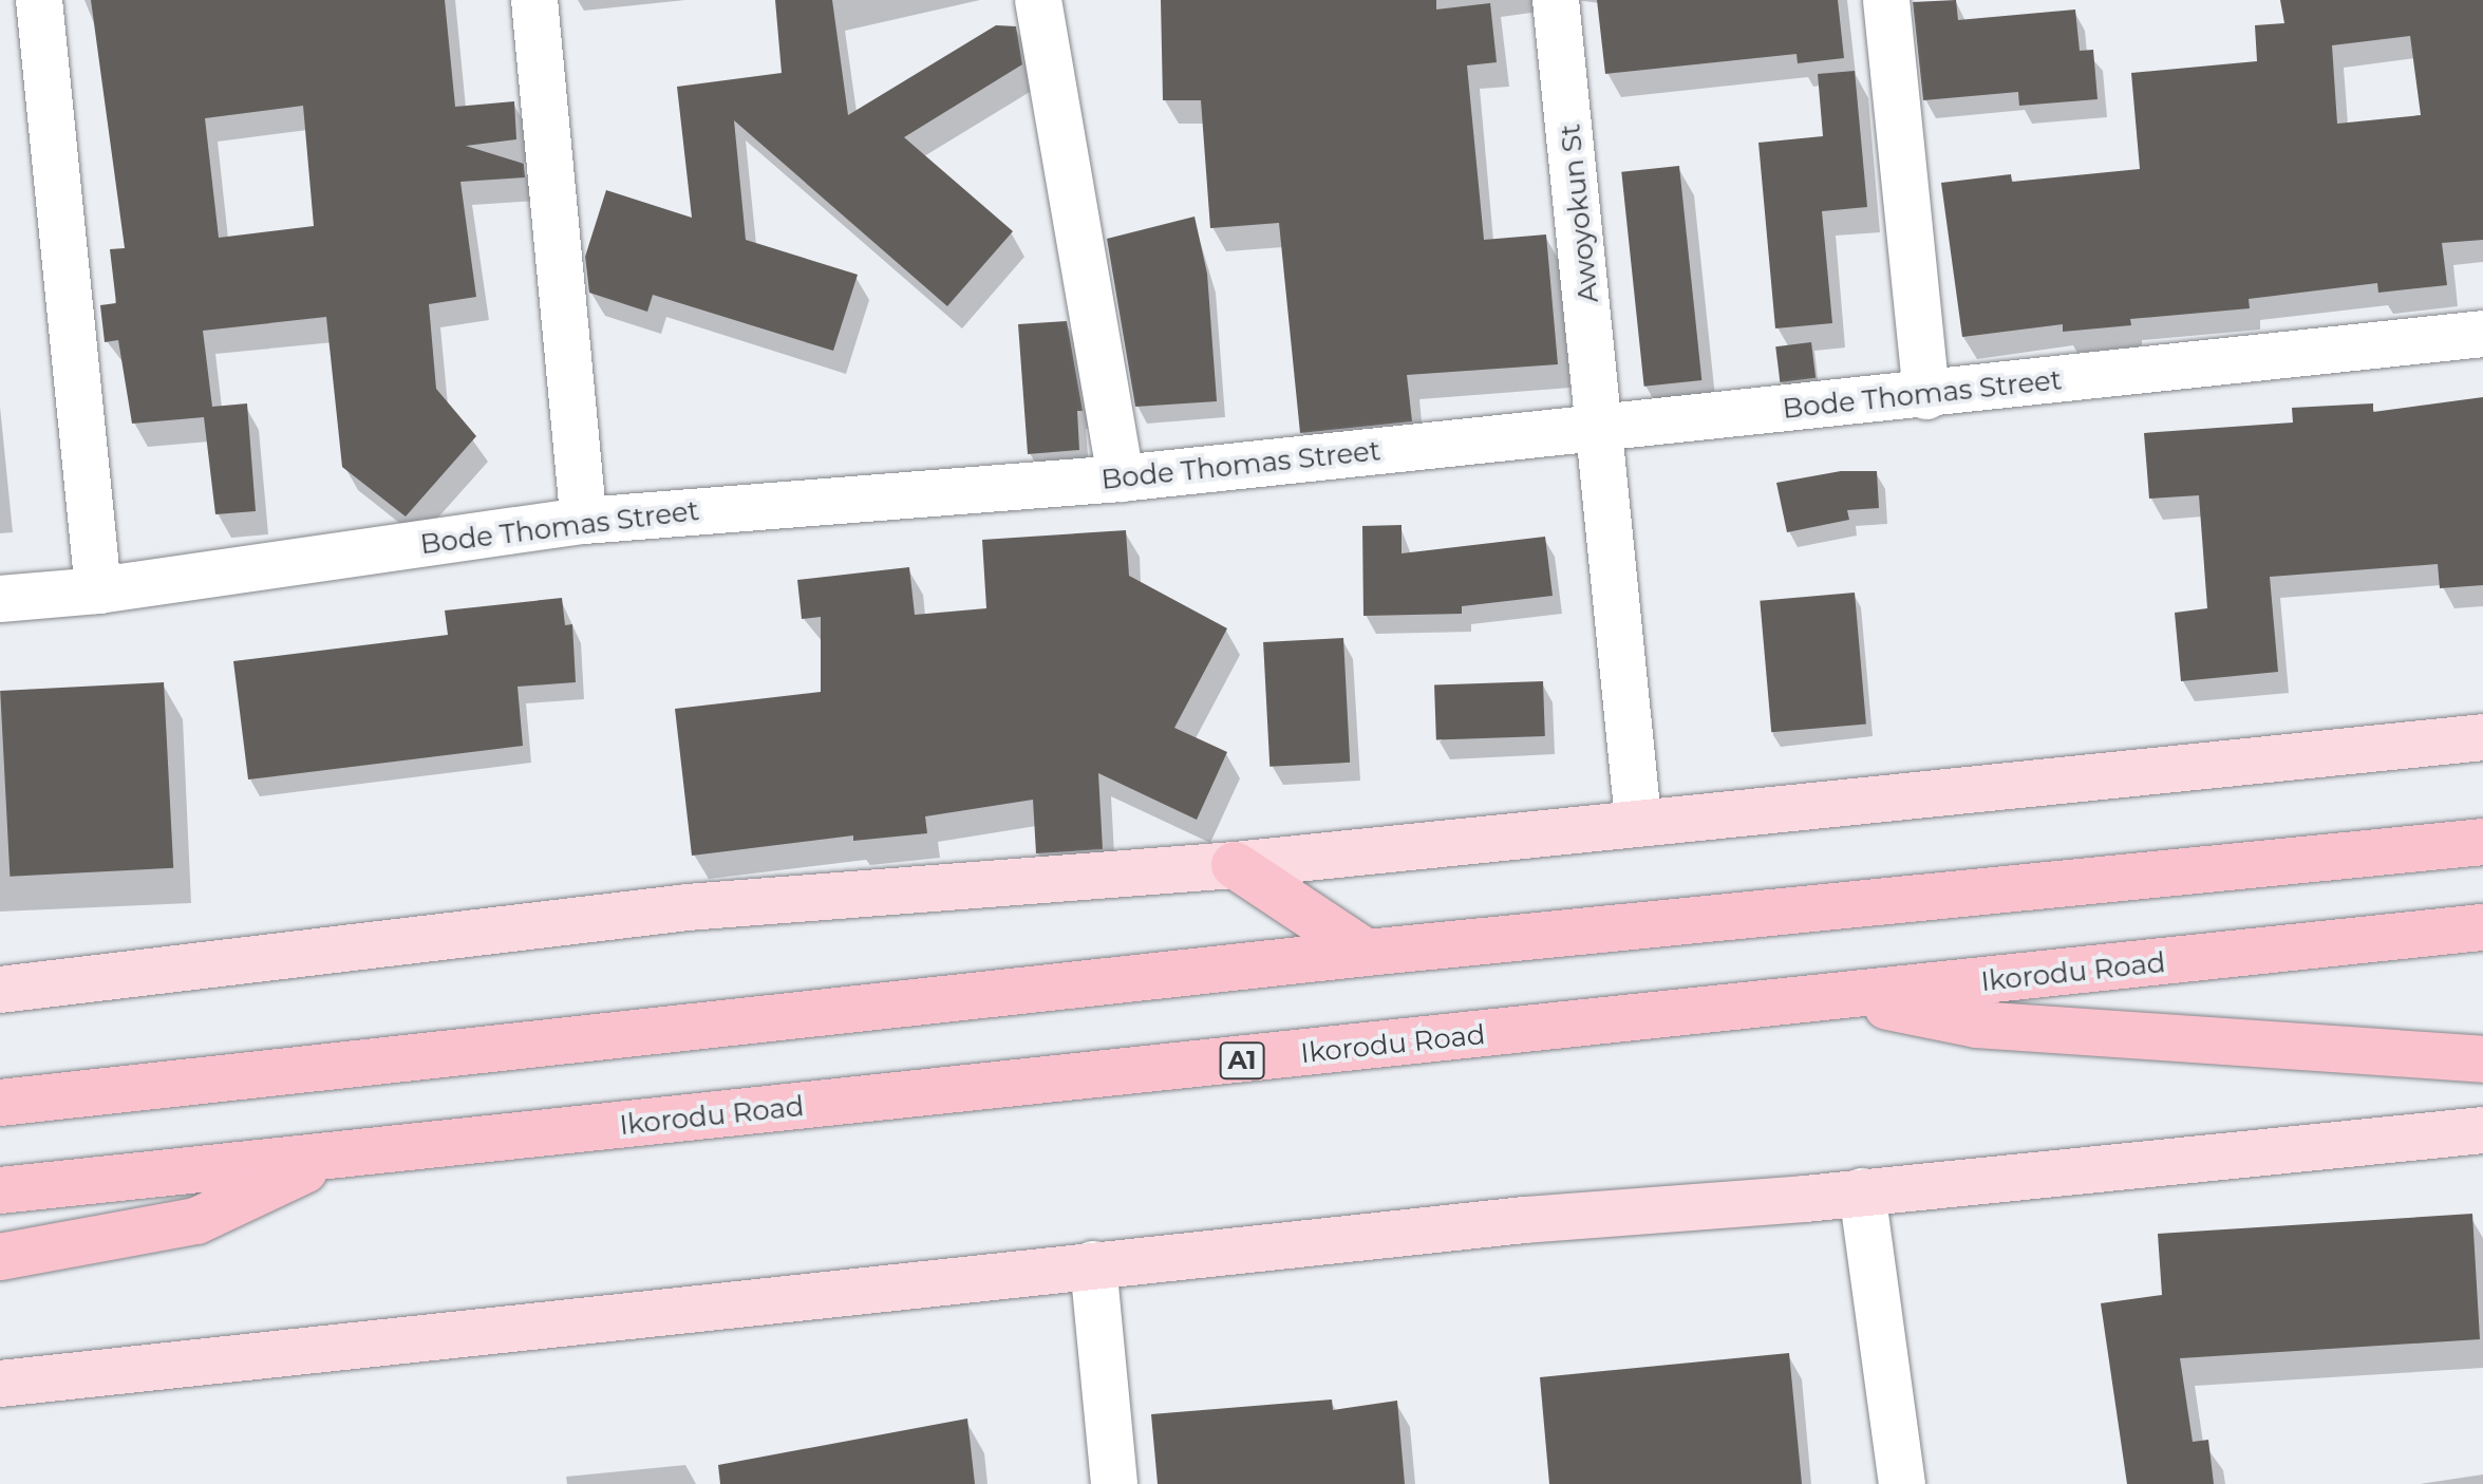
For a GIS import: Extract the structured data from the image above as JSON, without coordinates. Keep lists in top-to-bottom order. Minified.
{"streets":{"highway":["Ikorodu Road","A1"],"street":["Awoyokun St","Bode Thomas Street"]},"crossings":[["Awoyokun St","Bode Thomas Street"]]}
